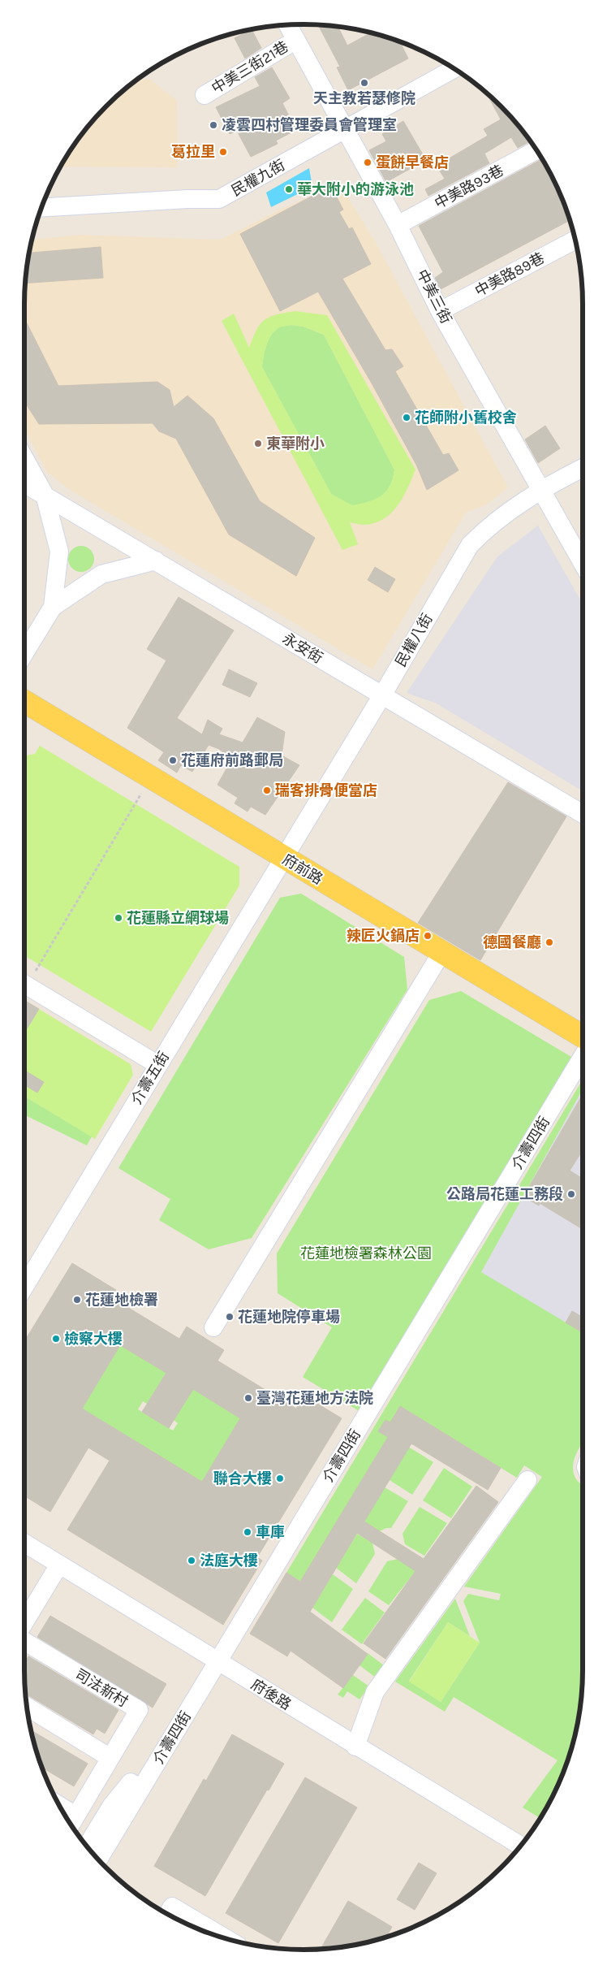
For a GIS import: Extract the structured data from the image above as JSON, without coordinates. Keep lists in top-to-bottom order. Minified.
{"streets":{"main road":["府前路"],"street":["中美三街21巷","民權九街","中美路93巷","中美路89巷","中美三街","民權八街","永安街","介壽五街","介壽四街","司法新村","府後路"]},"crossings":[["中美三街21巷","中美三街"],["民權九街","中美三街"],["中美路93巷","中美三街"],["中美路89巷","中美三街"],["中美三街","民權八街"],["民權八街","永安街"],["民權八街","府前路"],["民權八街","介壽五街"],["府前路","介壽五街"],["介壽四街","府後路"],["司法新村","府後路"]],"parks":["花蓮地檢署森林公園"],"places":["天主教若瑟修院","凌雲四村管理委員會管理室","葛拉里","蛋餅早餐店","華大附小的游泳池","花師附小舊校舍","東華附小","花蓮府前路郵局","瑞客排骨便當店","花蓮縣立網球場","辣匠火鍋店","德國餐廳","公路局花蓮工務段","花蓮地檢署","花蓮地院停車場","檢察大樓","臺灣花蓮地方法院","聯合大樓","車庫","法庭大樓"]}
